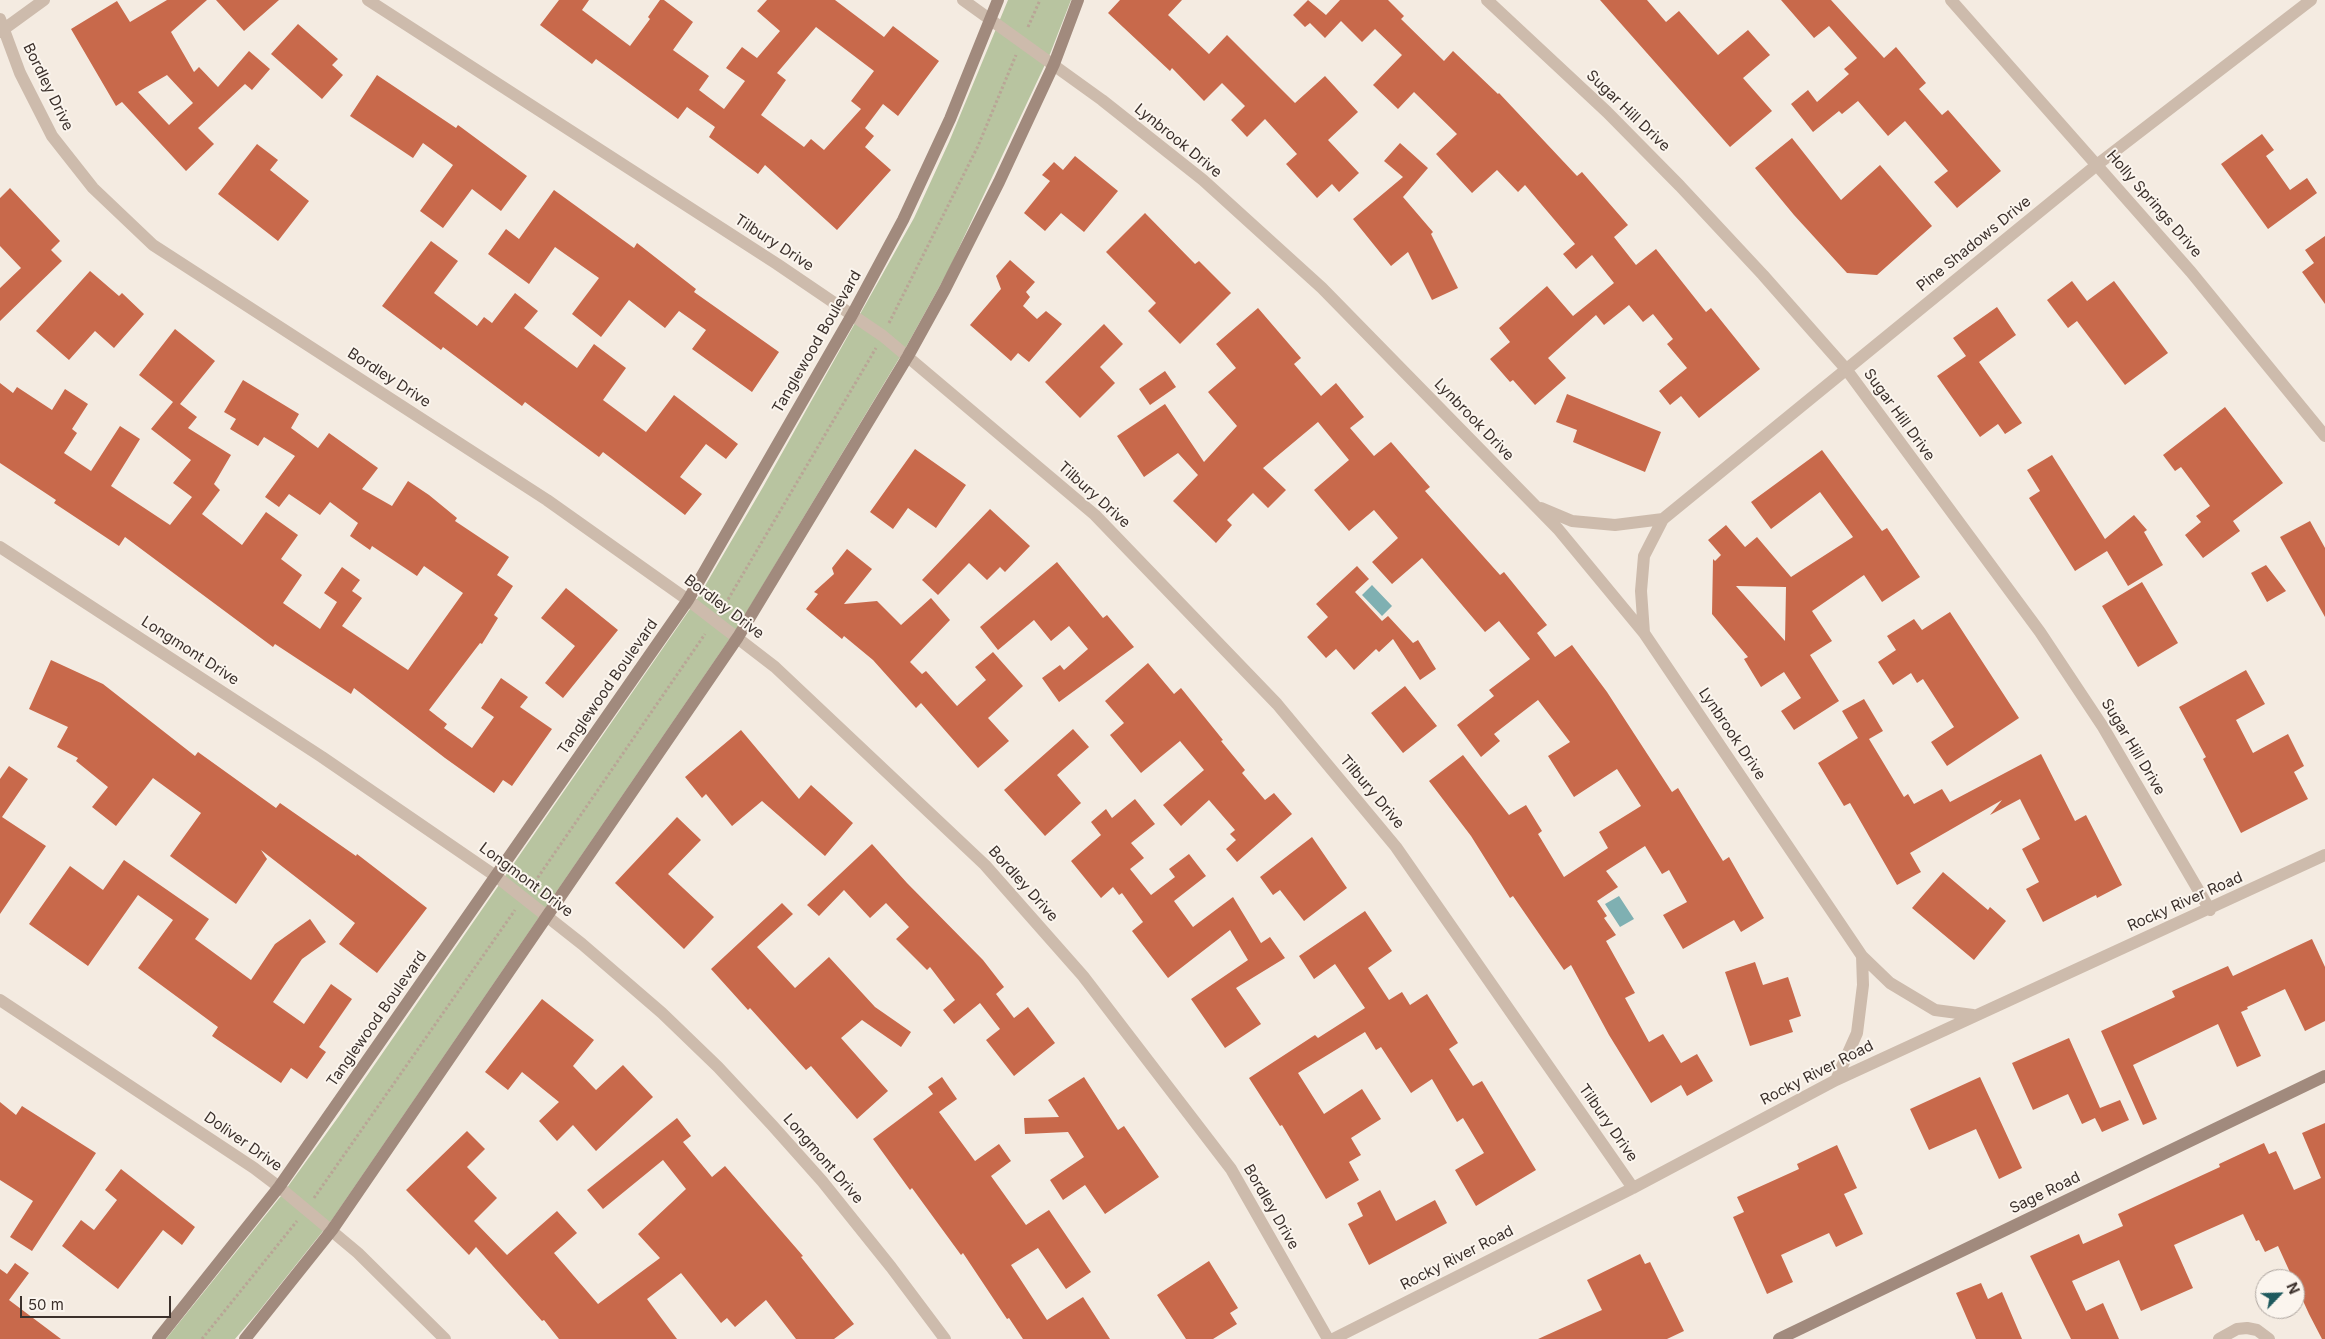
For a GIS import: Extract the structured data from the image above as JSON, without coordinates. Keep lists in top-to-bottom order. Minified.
{"streets":{"street":["Bordley Drive","Sugar Hill Drive","Lynbrook Drive","Holly Springs Drive","Tilbury Drive","Pine Shadows Drive","Tanglewood Boulevard","Longmont Drive","Rocky River Road","Doliver Drive","Sage Road"]},"crossings":[["Bordley Drive","Tanglewood Boulevard"],["Sugar Hill Drive","Pine Shadows Drive"],["Sugar Hill Drive","Rocky River Road"],["Lynbrook Drive","Pine Shadows Drive"],["Lynbrook Drive","Tanglewood Boulevard"],["Lynbrook Drive","Rocky River Road"],["Holly Springs Drive","Pine Shadows Drive"],["Tilbury Drive","Tanglewood Boulevard"],["Tilbury Drive","Rocky River Road"],["Tanglewood Boulevard","Longmont Drive"],["Tanglewood Boulevard","Doliver Drive"]],"scale_bar":"50 m","north":"top right"}
